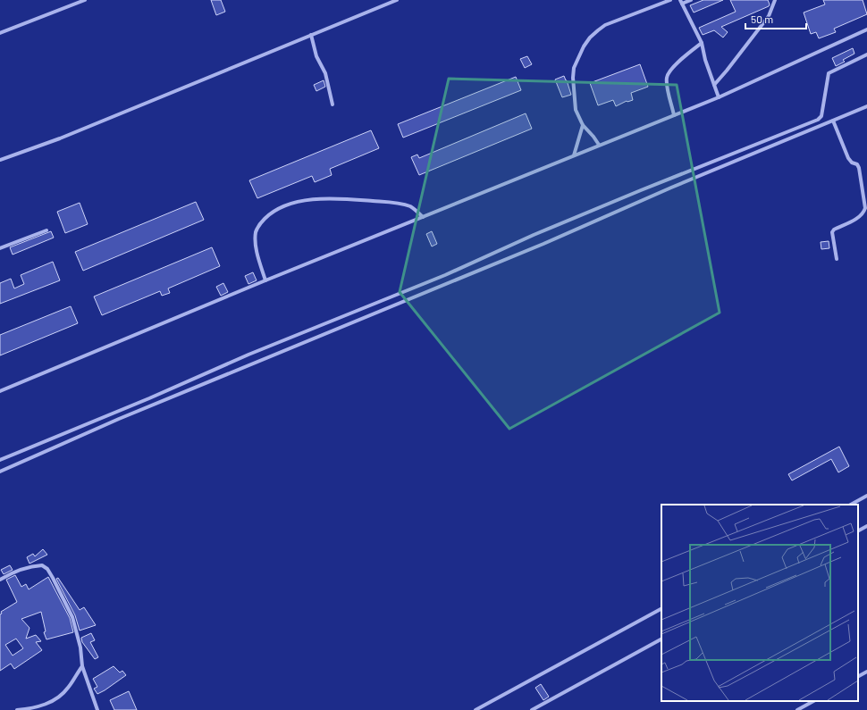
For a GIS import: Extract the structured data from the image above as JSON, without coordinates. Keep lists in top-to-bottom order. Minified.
{"scale_bar":"50 m"}
